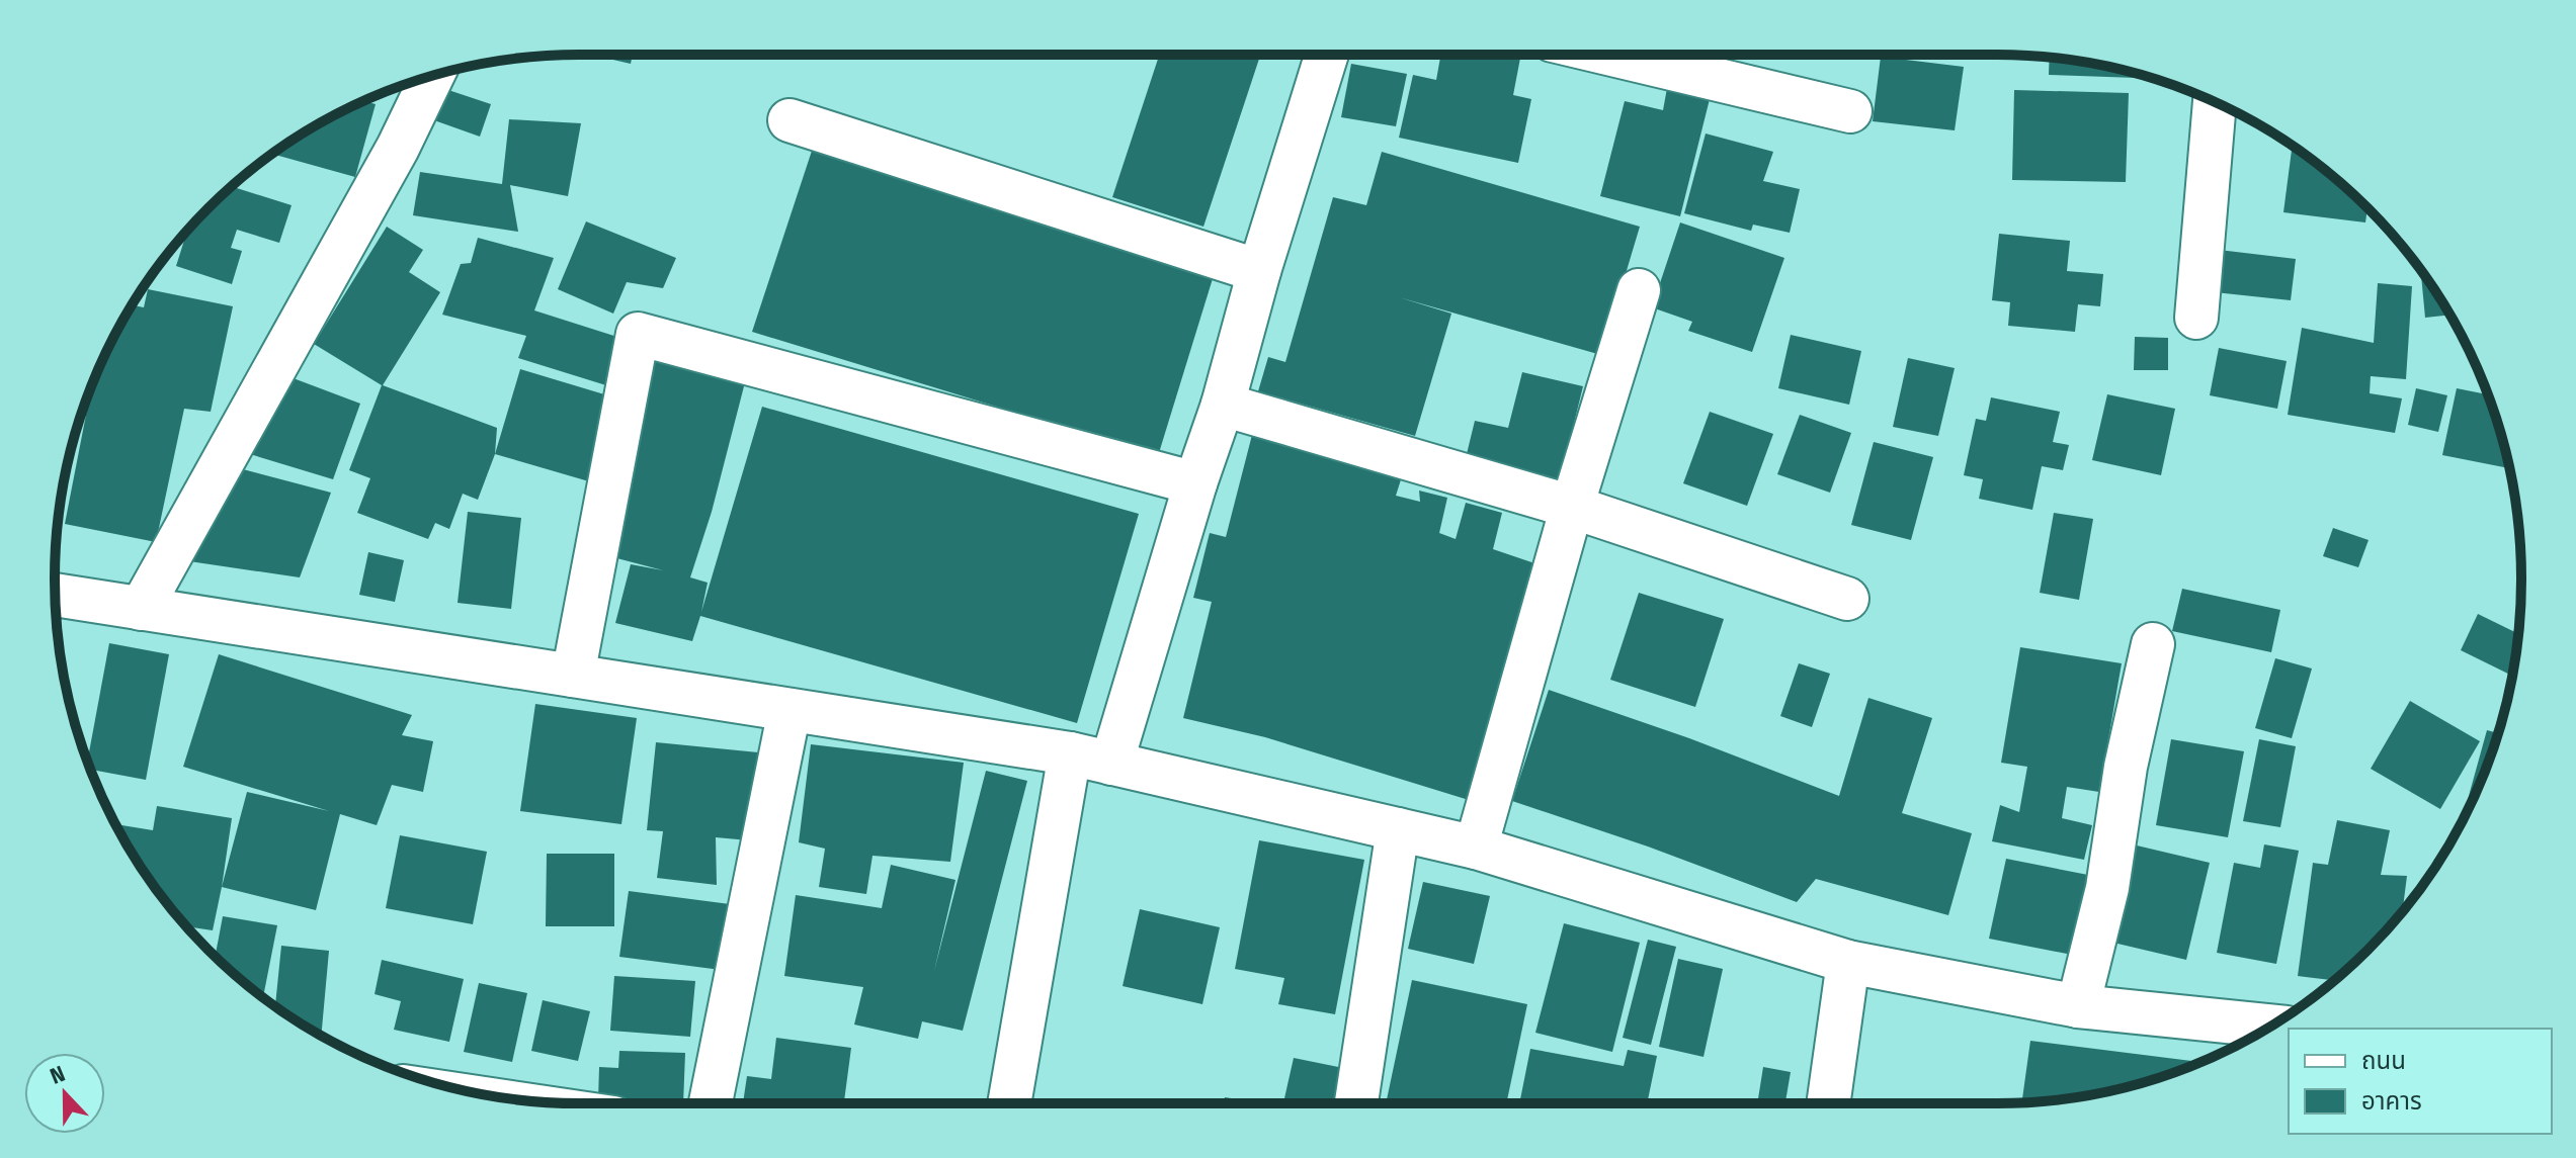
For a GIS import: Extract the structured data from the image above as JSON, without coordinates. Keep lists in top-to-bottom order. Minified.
{"legend":["ถนน","อาคาร"],"north":"top"}
